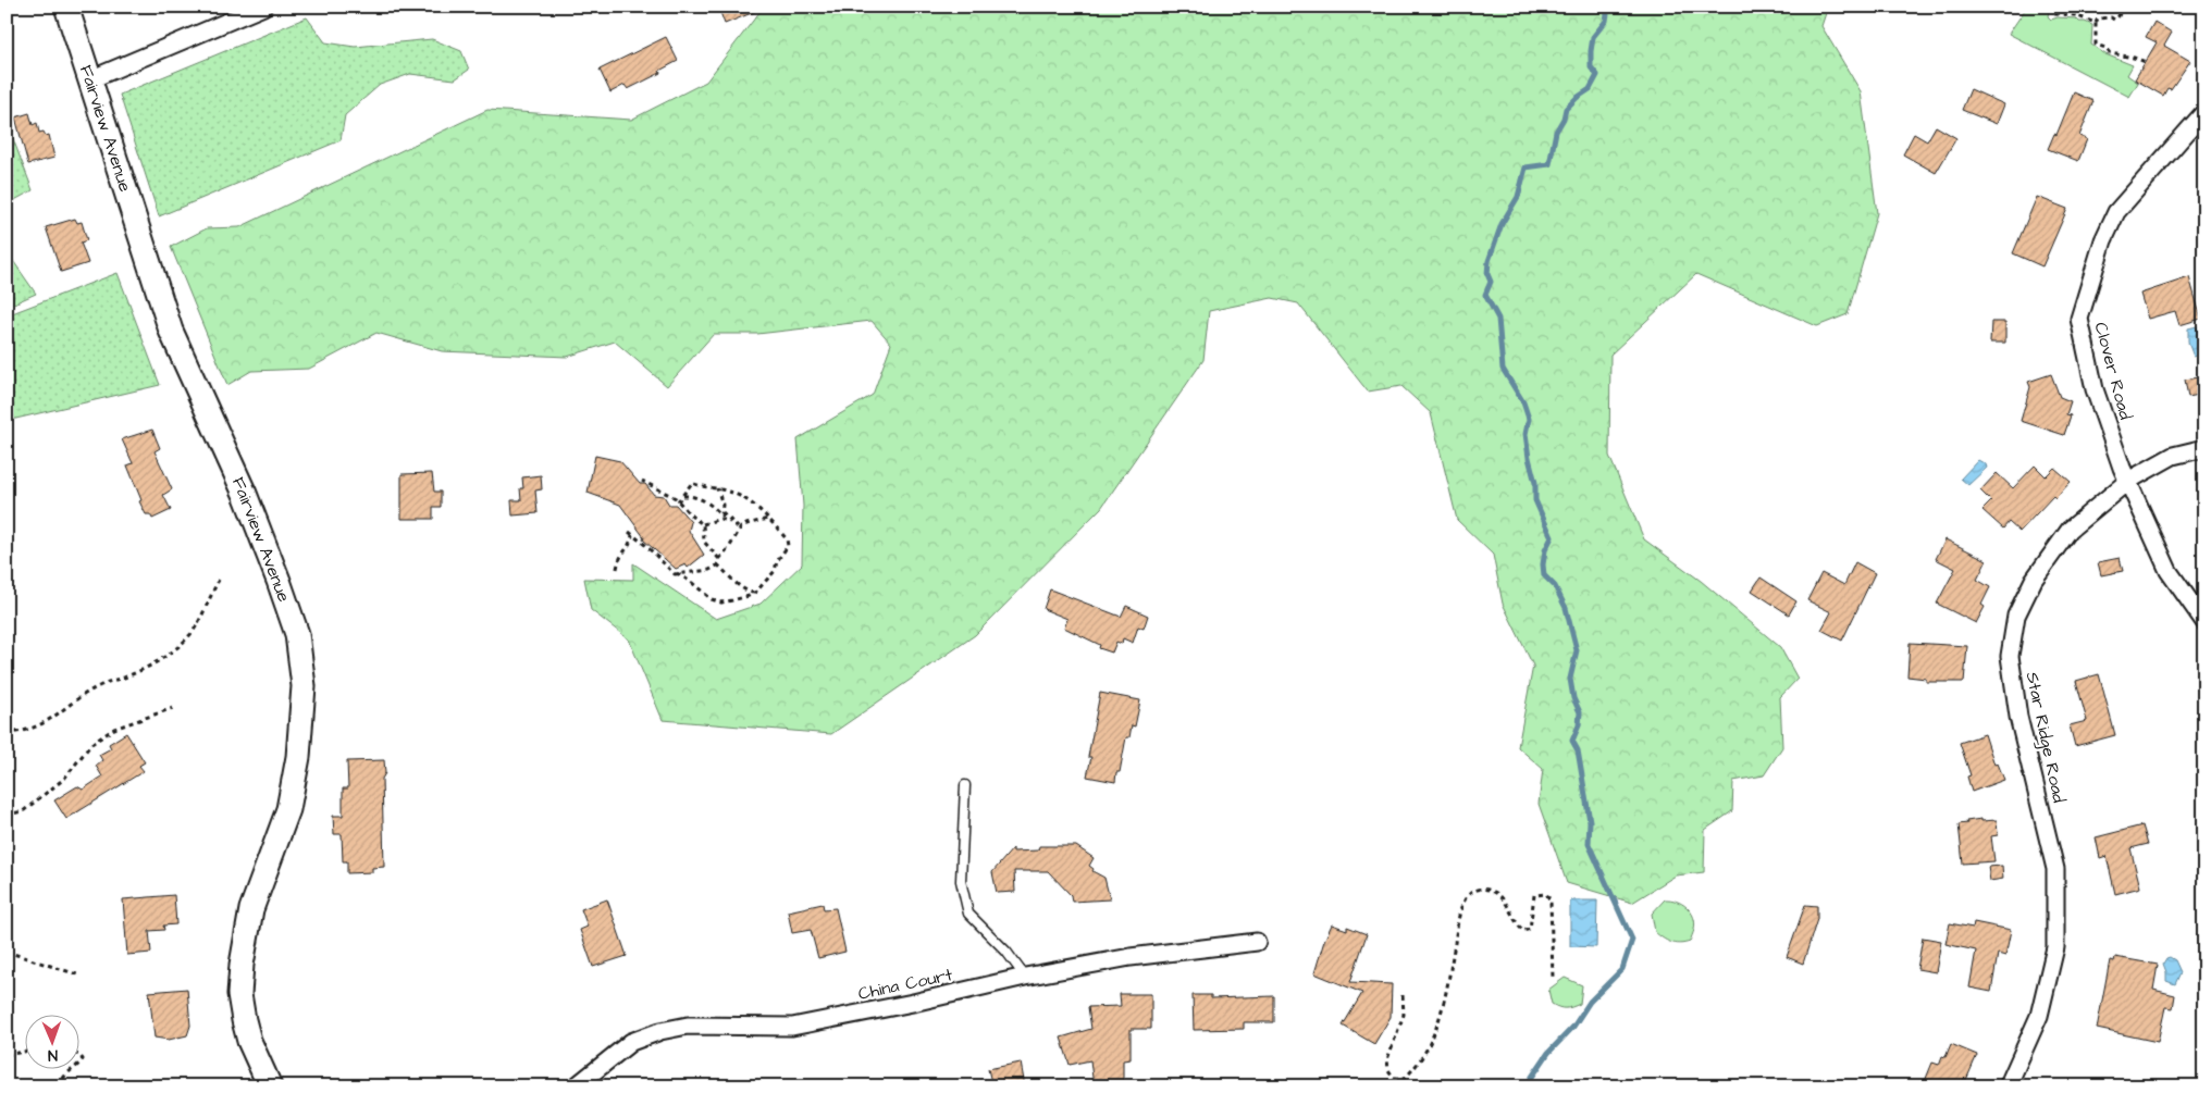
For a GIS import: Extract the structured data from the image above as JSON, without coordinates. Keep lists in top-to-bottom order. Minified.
{"streets":{"main road":["Fairview Avenue"],"street":["Clover Road","Star Ridge Road","China Court"]},"crossings":[["Clover Road","Star Ridge Road"]],"north":"bottom"}
